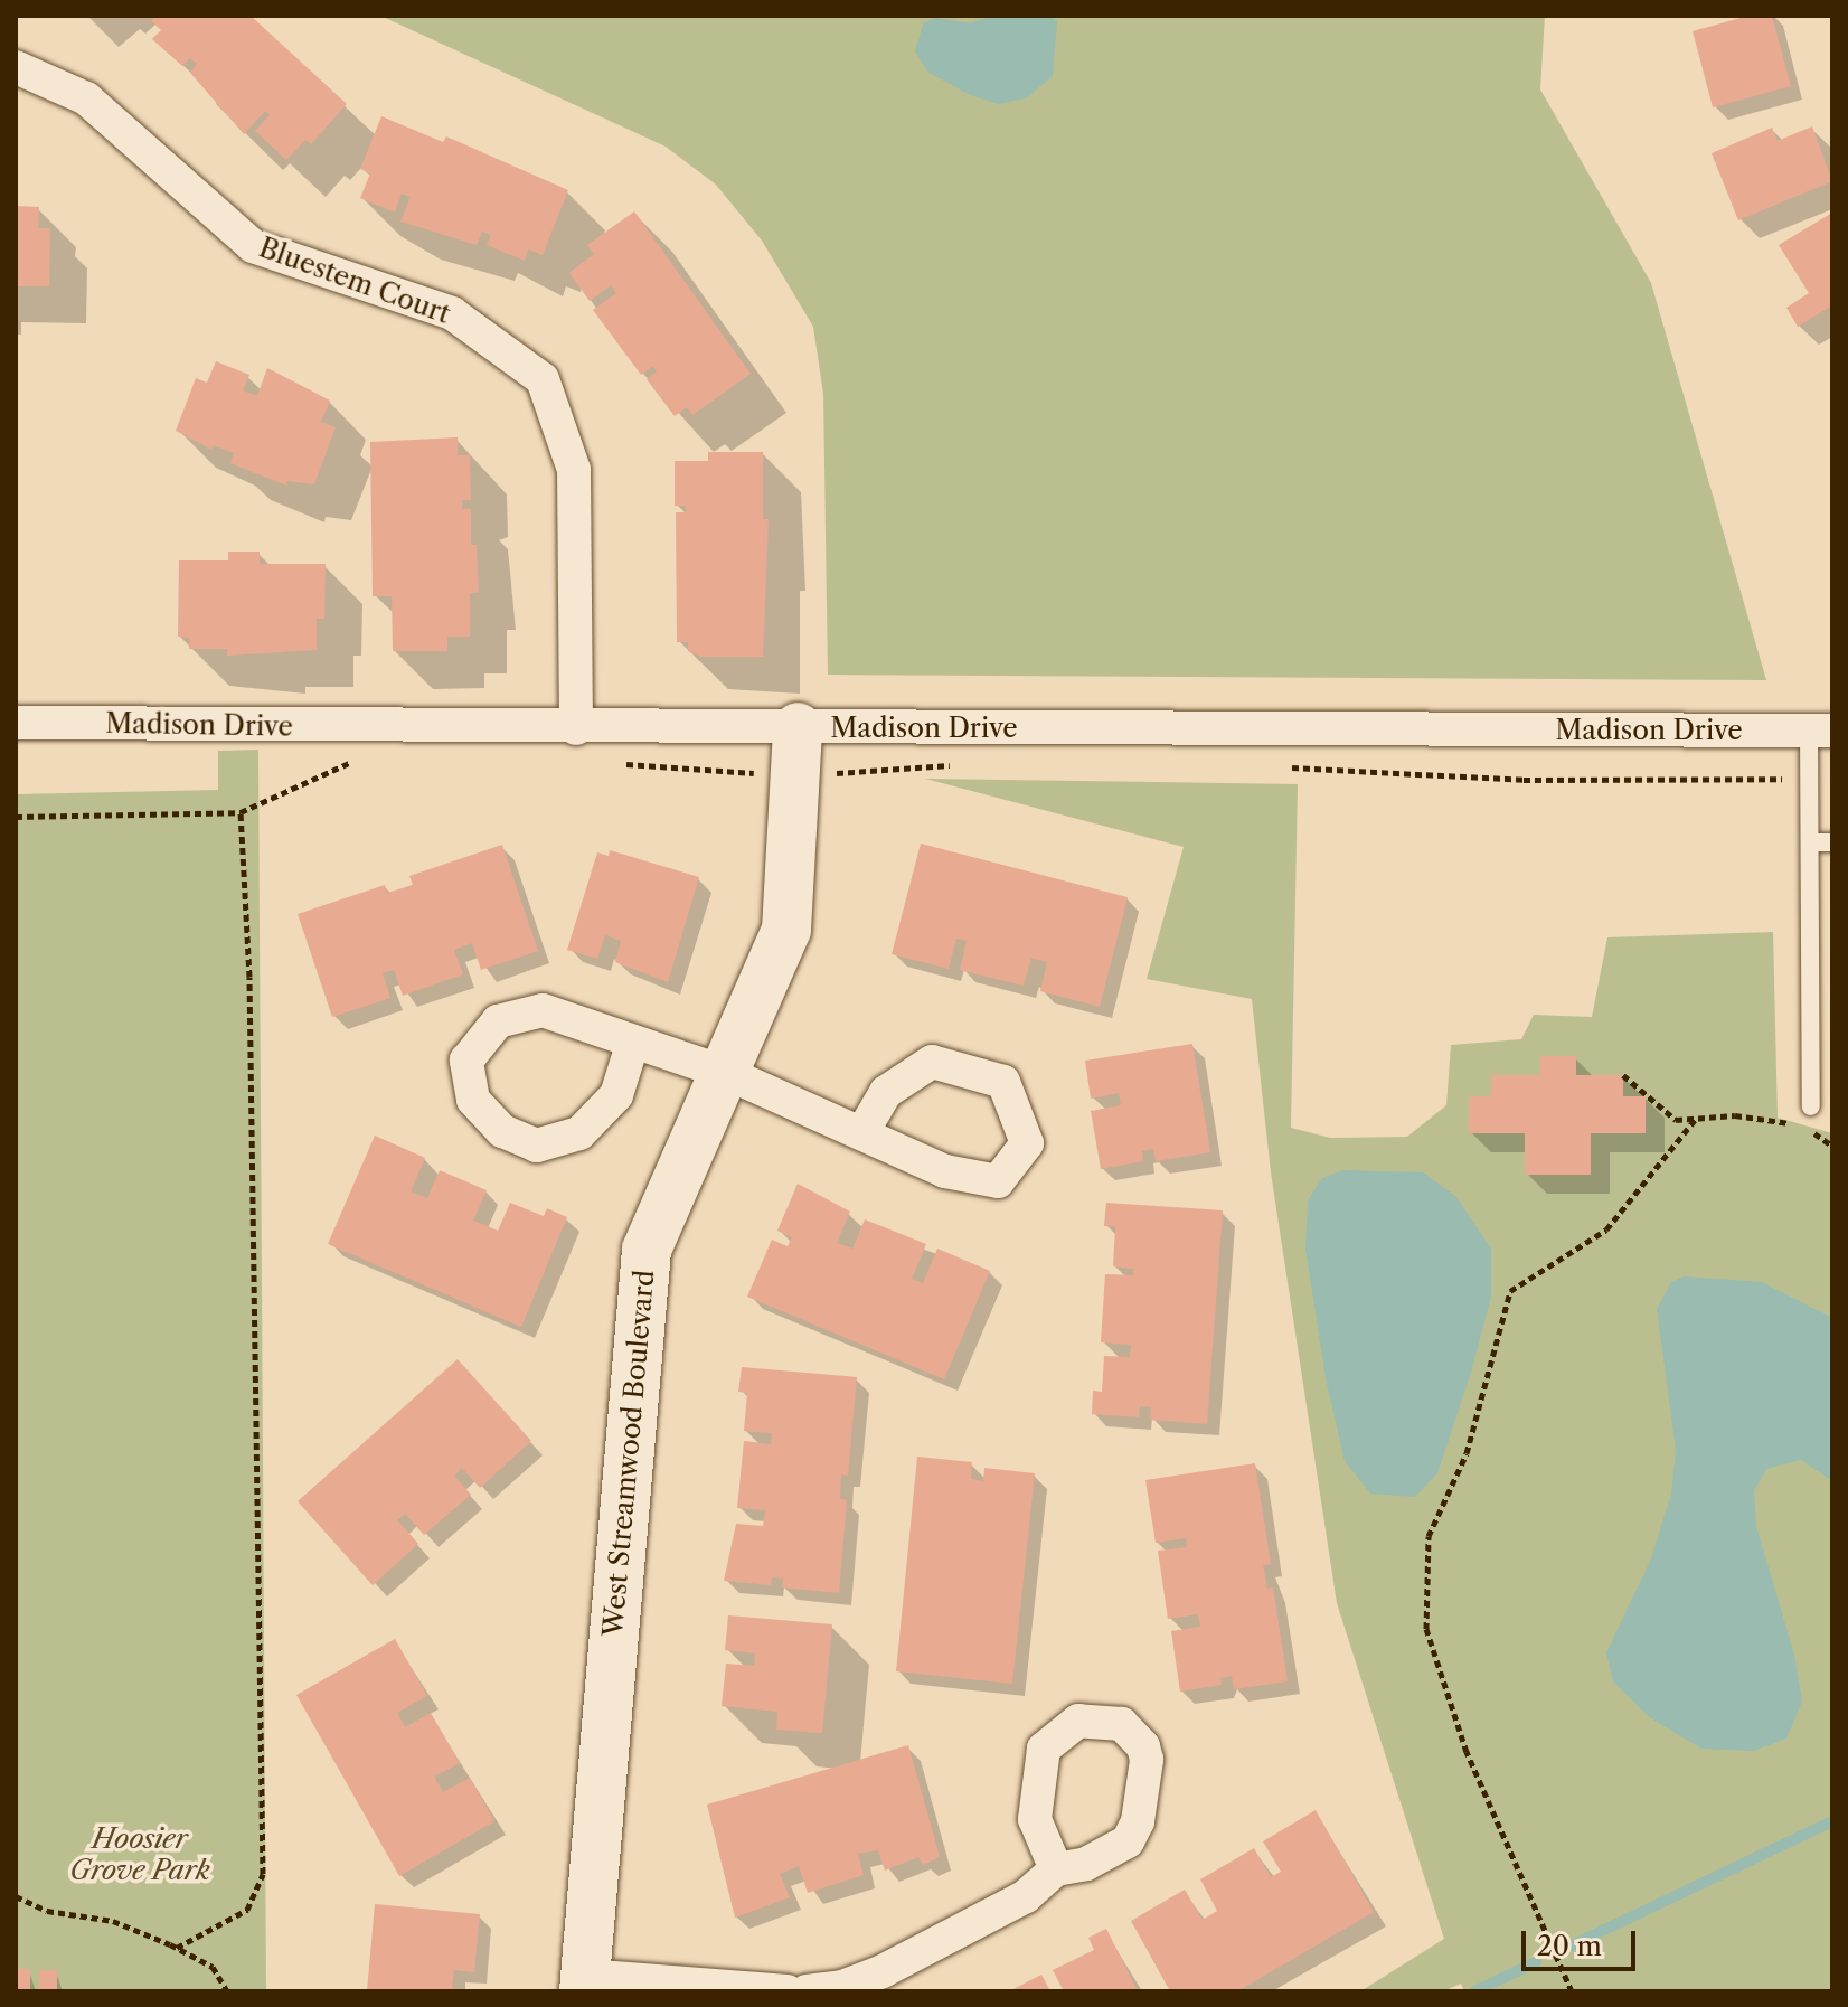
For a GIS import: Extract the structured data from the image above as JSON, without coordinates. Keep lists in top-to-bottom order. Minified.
{"streets":{"street":["Bluestem Court","Madison Drive","West Streamwood Boulevard"]},"crossings":[["Bluestem Court","Madison Drive"],["Madison Drive","West Streamwood Boulevard"]],"parks":["Hoosier Grove Park"],"scale_bar":"20 m"}
